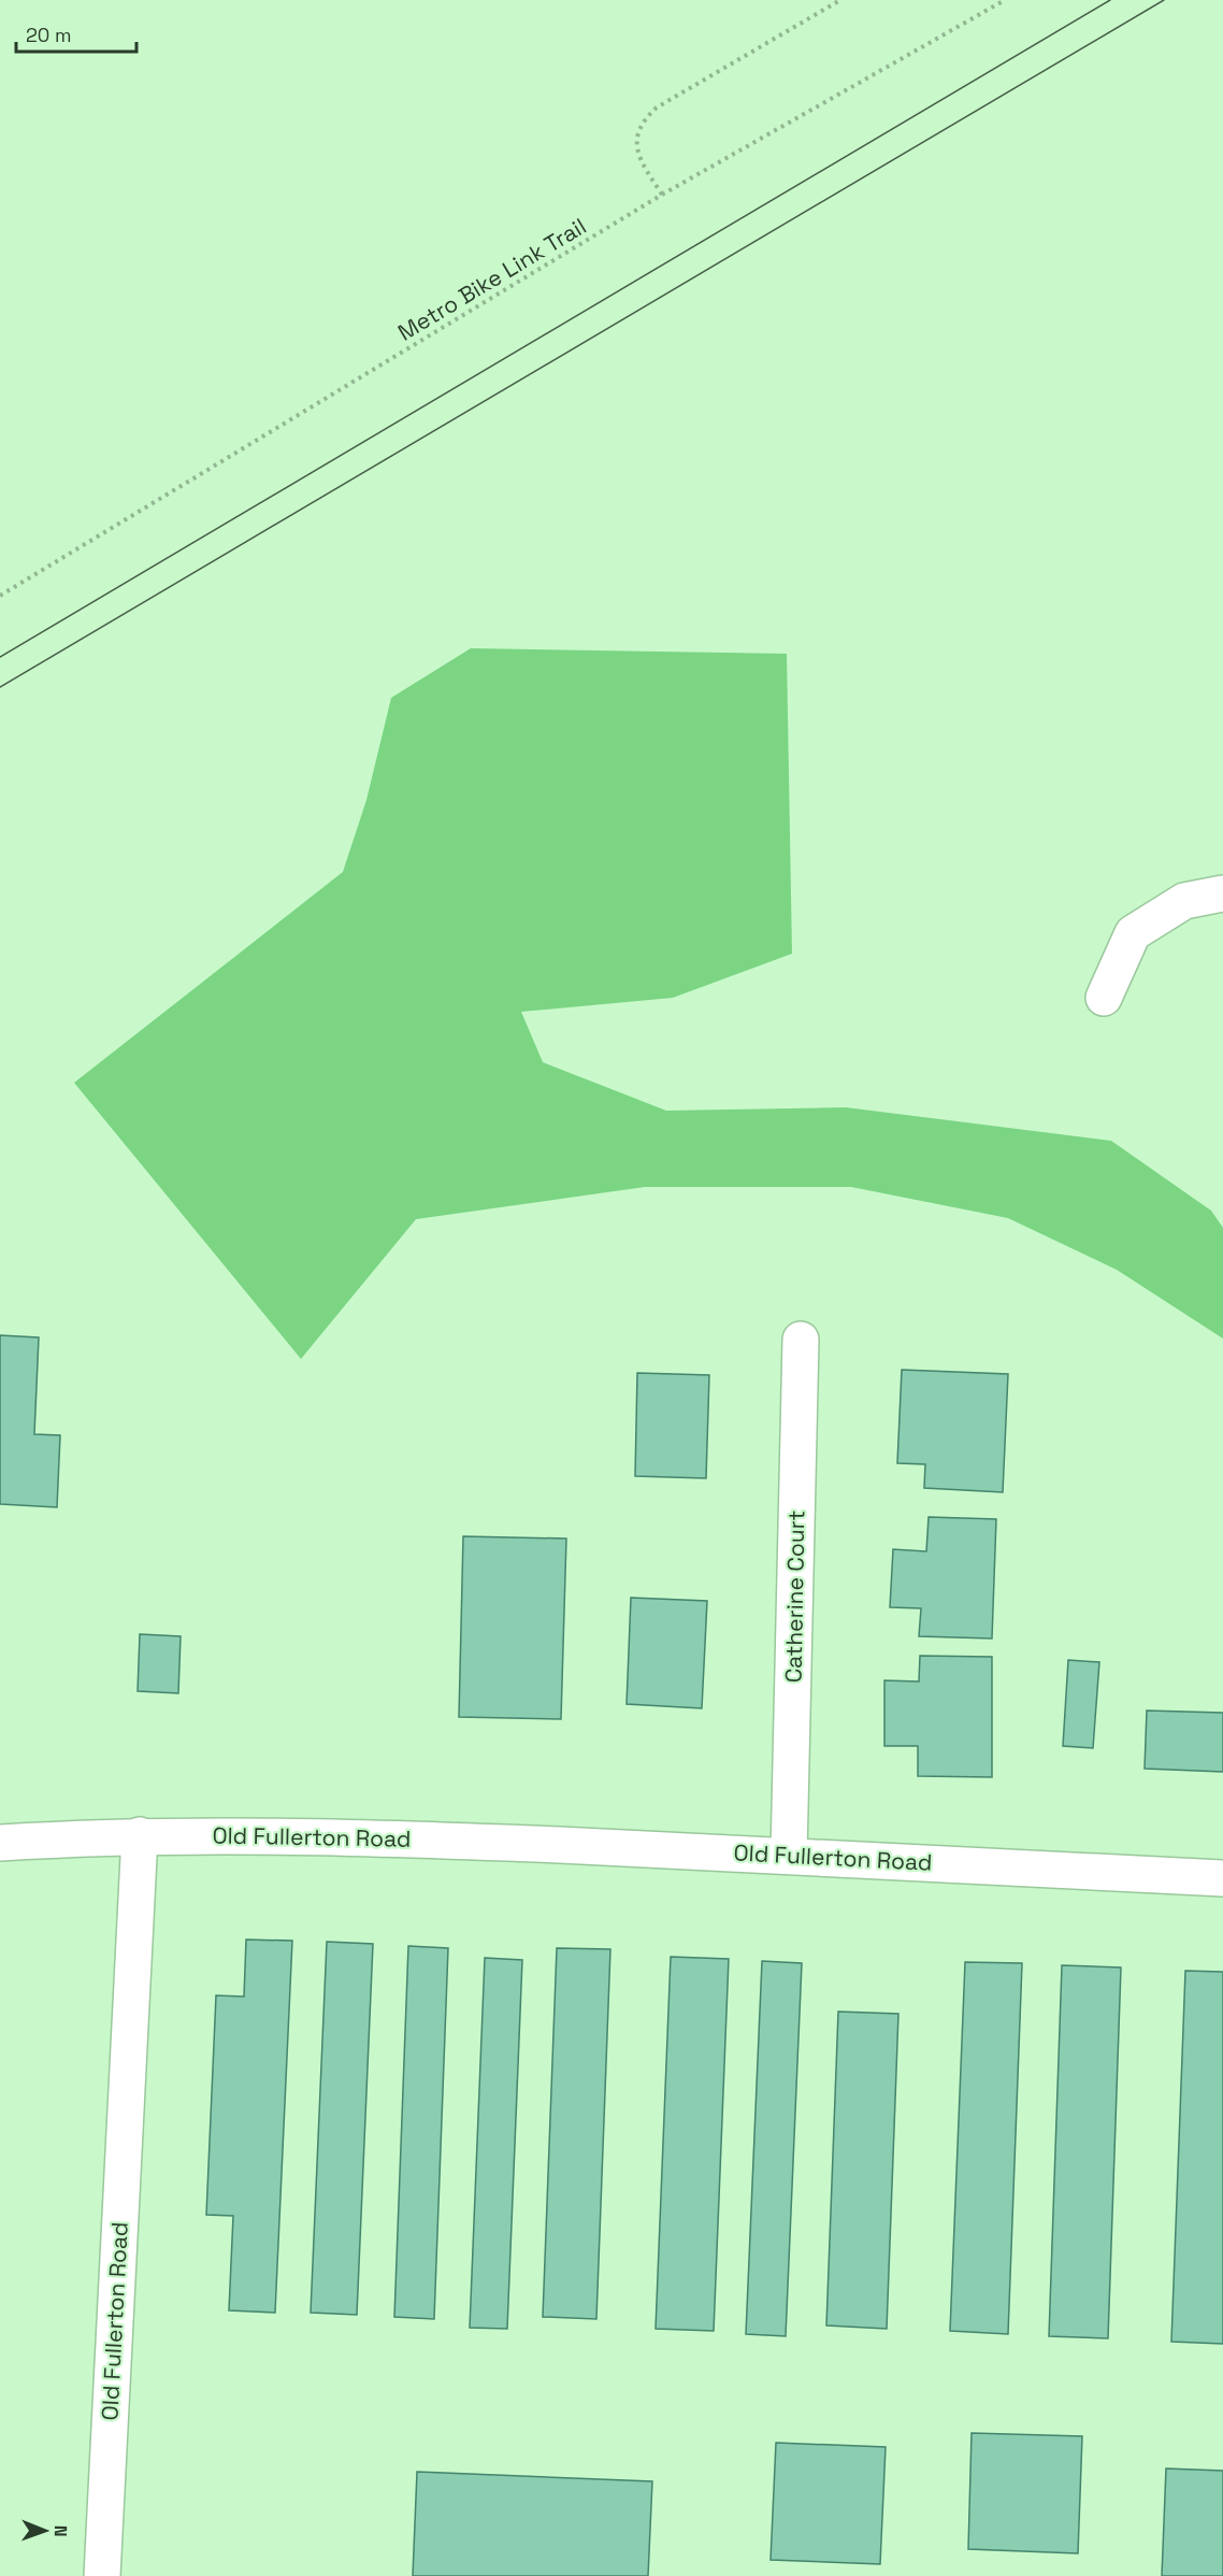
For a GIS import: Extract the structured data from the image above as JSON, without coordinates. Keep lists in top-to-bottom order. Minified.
{"streets":{"street":["Catherine Court","Old Fullerton Road"],"path":["Metro Bike Link Trail"]},"crossings":[["Catherine Court","Old Fullerton Road"]],"scale_bar":"20 m","north":"right"}
